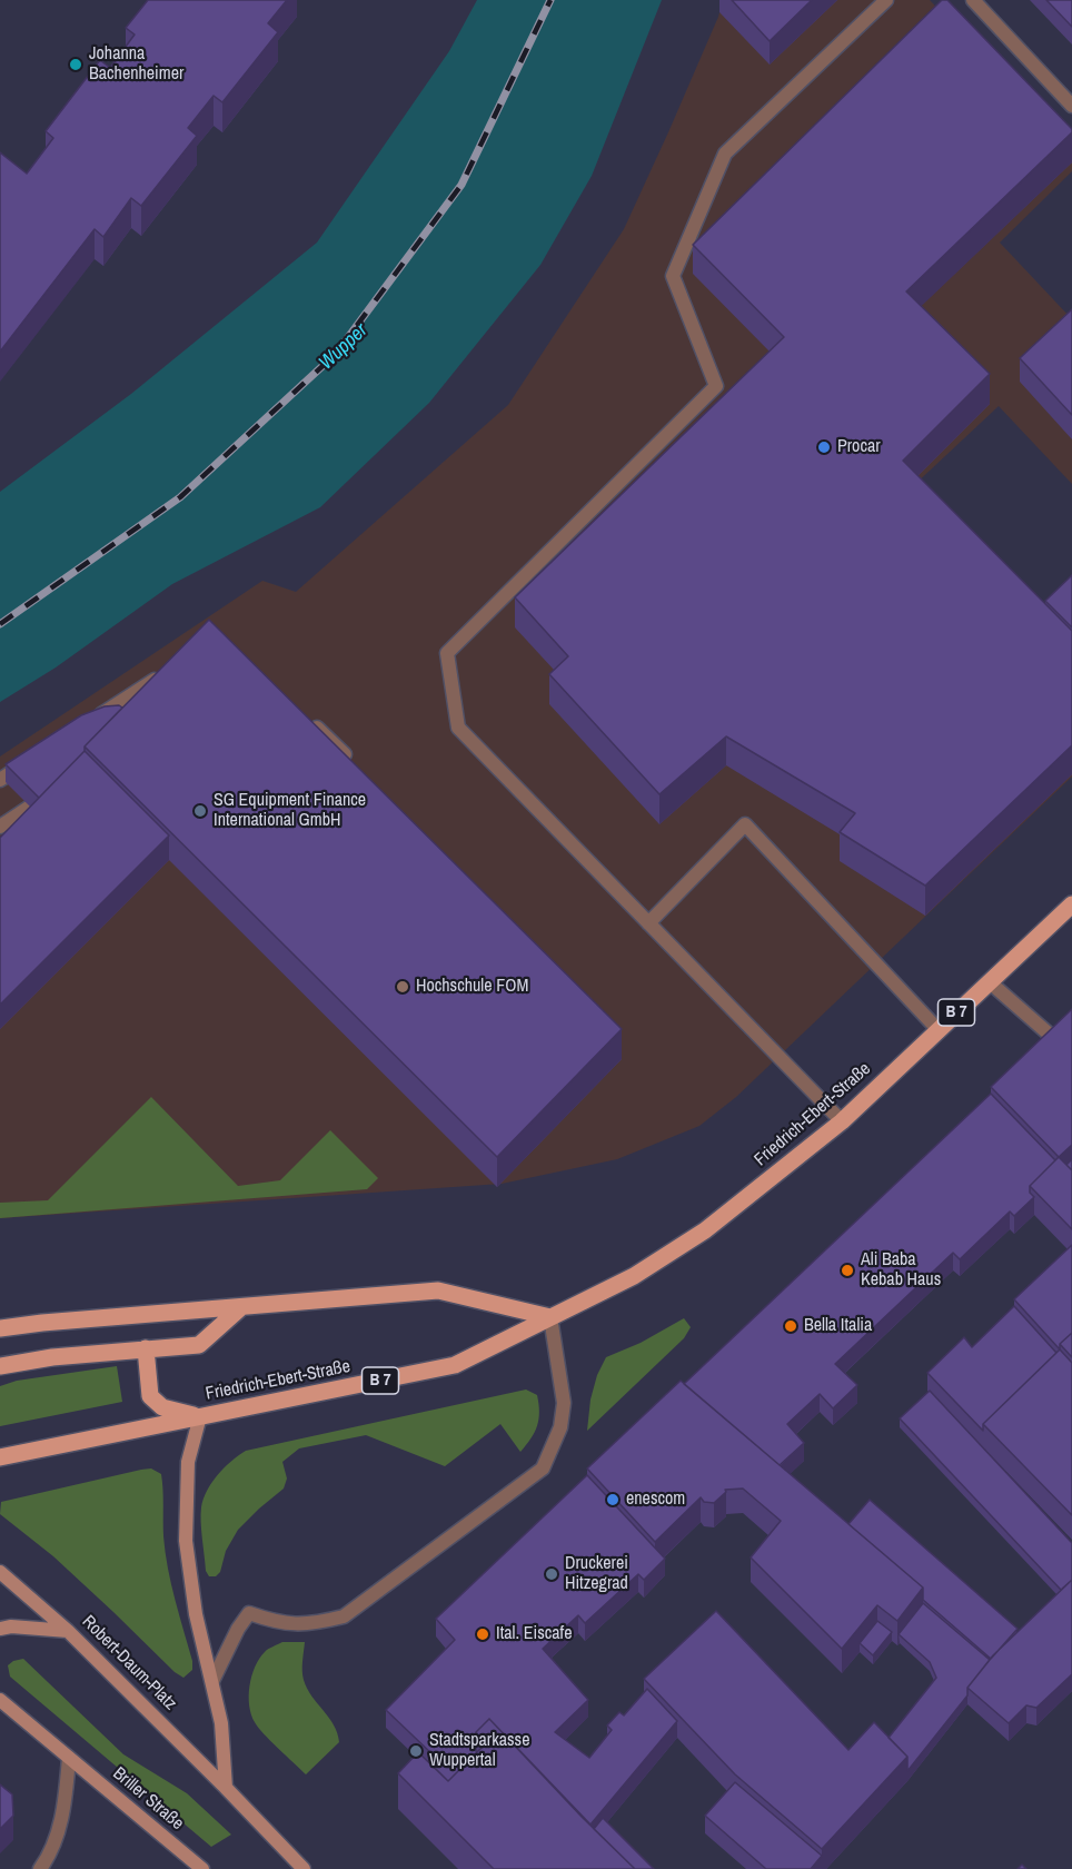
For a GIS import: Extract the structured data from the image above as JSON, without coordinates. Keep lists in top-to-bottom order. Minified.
{"streets":{"main road":["B 7","Friedrich-Ebert-Straße","Robert-Daum-Platz","Briller Straße"]},"crossings":[["B 7","Friedrich-Ebert-Straße"]],"water":["Wupper"],"places":["Johanna Bachenheimer","Procar","SG Equipment Finance International GmbH","Hochschule FOM","Ali Baba Kebab Haus","Bella Italia","enescom","Druckerei Hitzegrad","Ital. Eiscafe","Stadtsparkasse Wuppertal"]}
